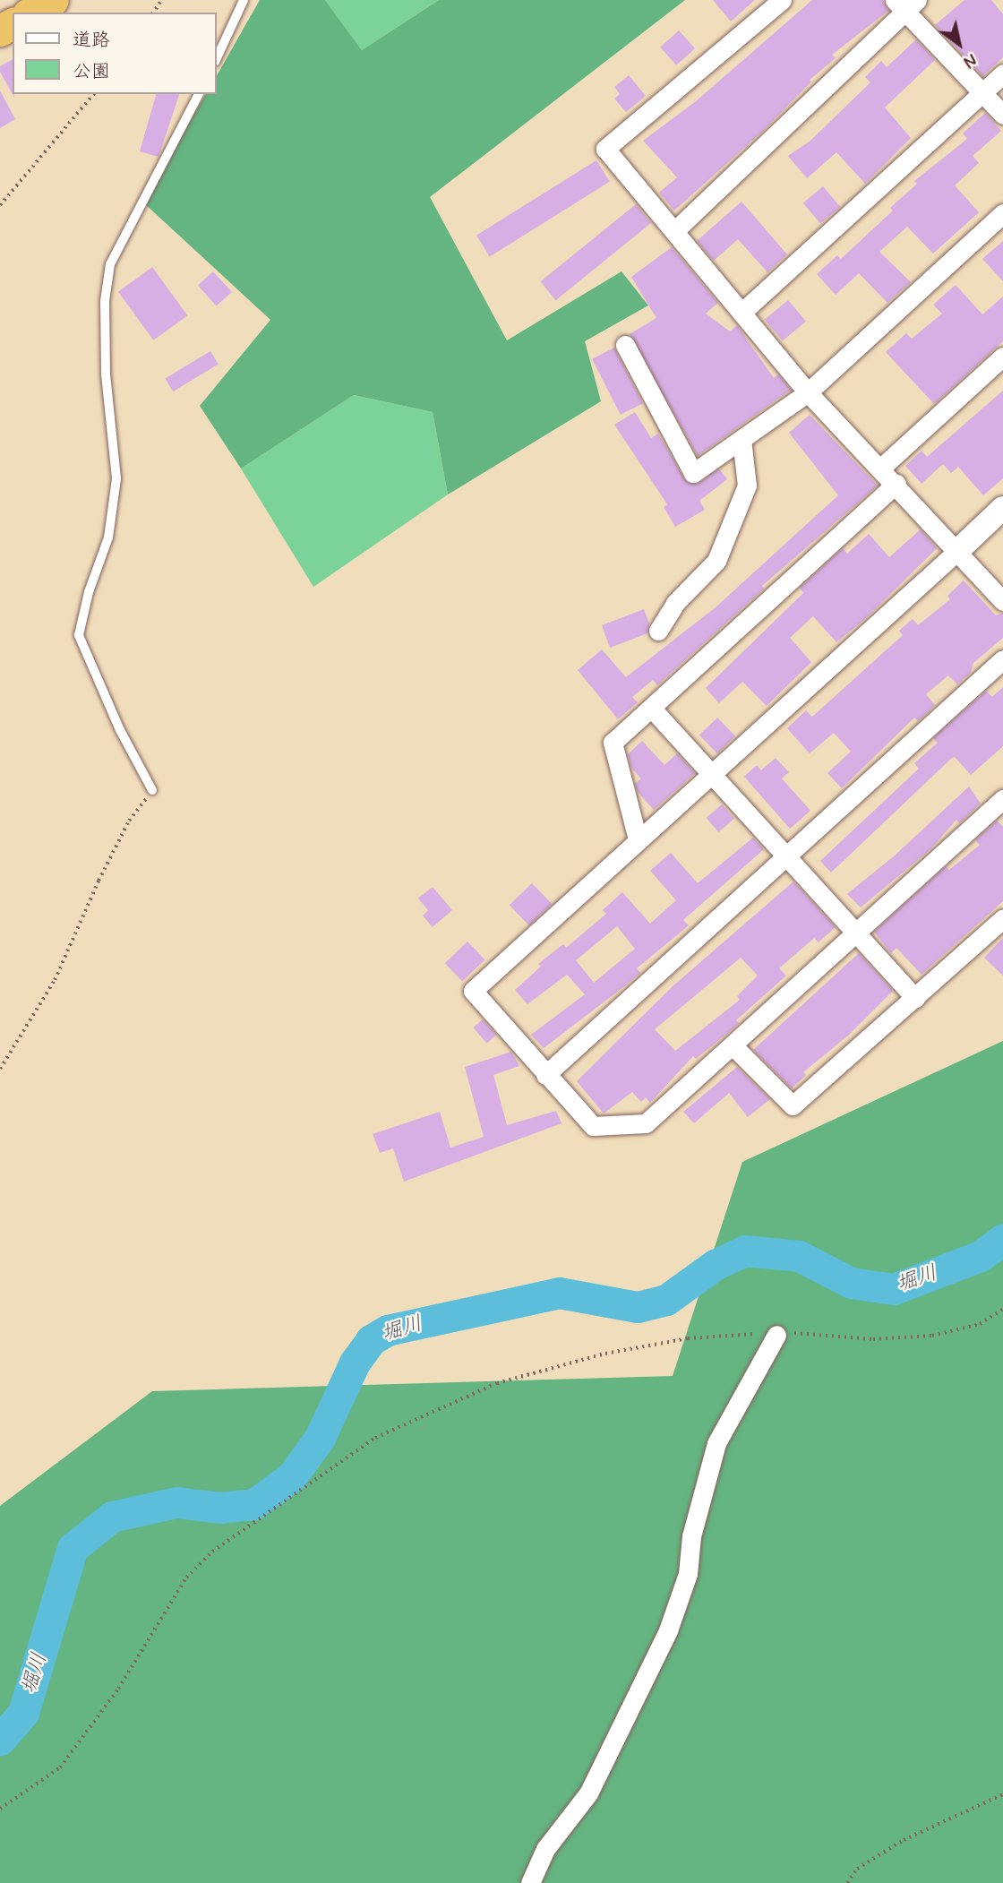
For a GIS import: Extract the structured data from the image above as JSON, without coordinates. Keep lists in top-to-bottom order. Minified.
{"water":["堀川"],"legend":["道路","公園"],"north":"bottom right"}
